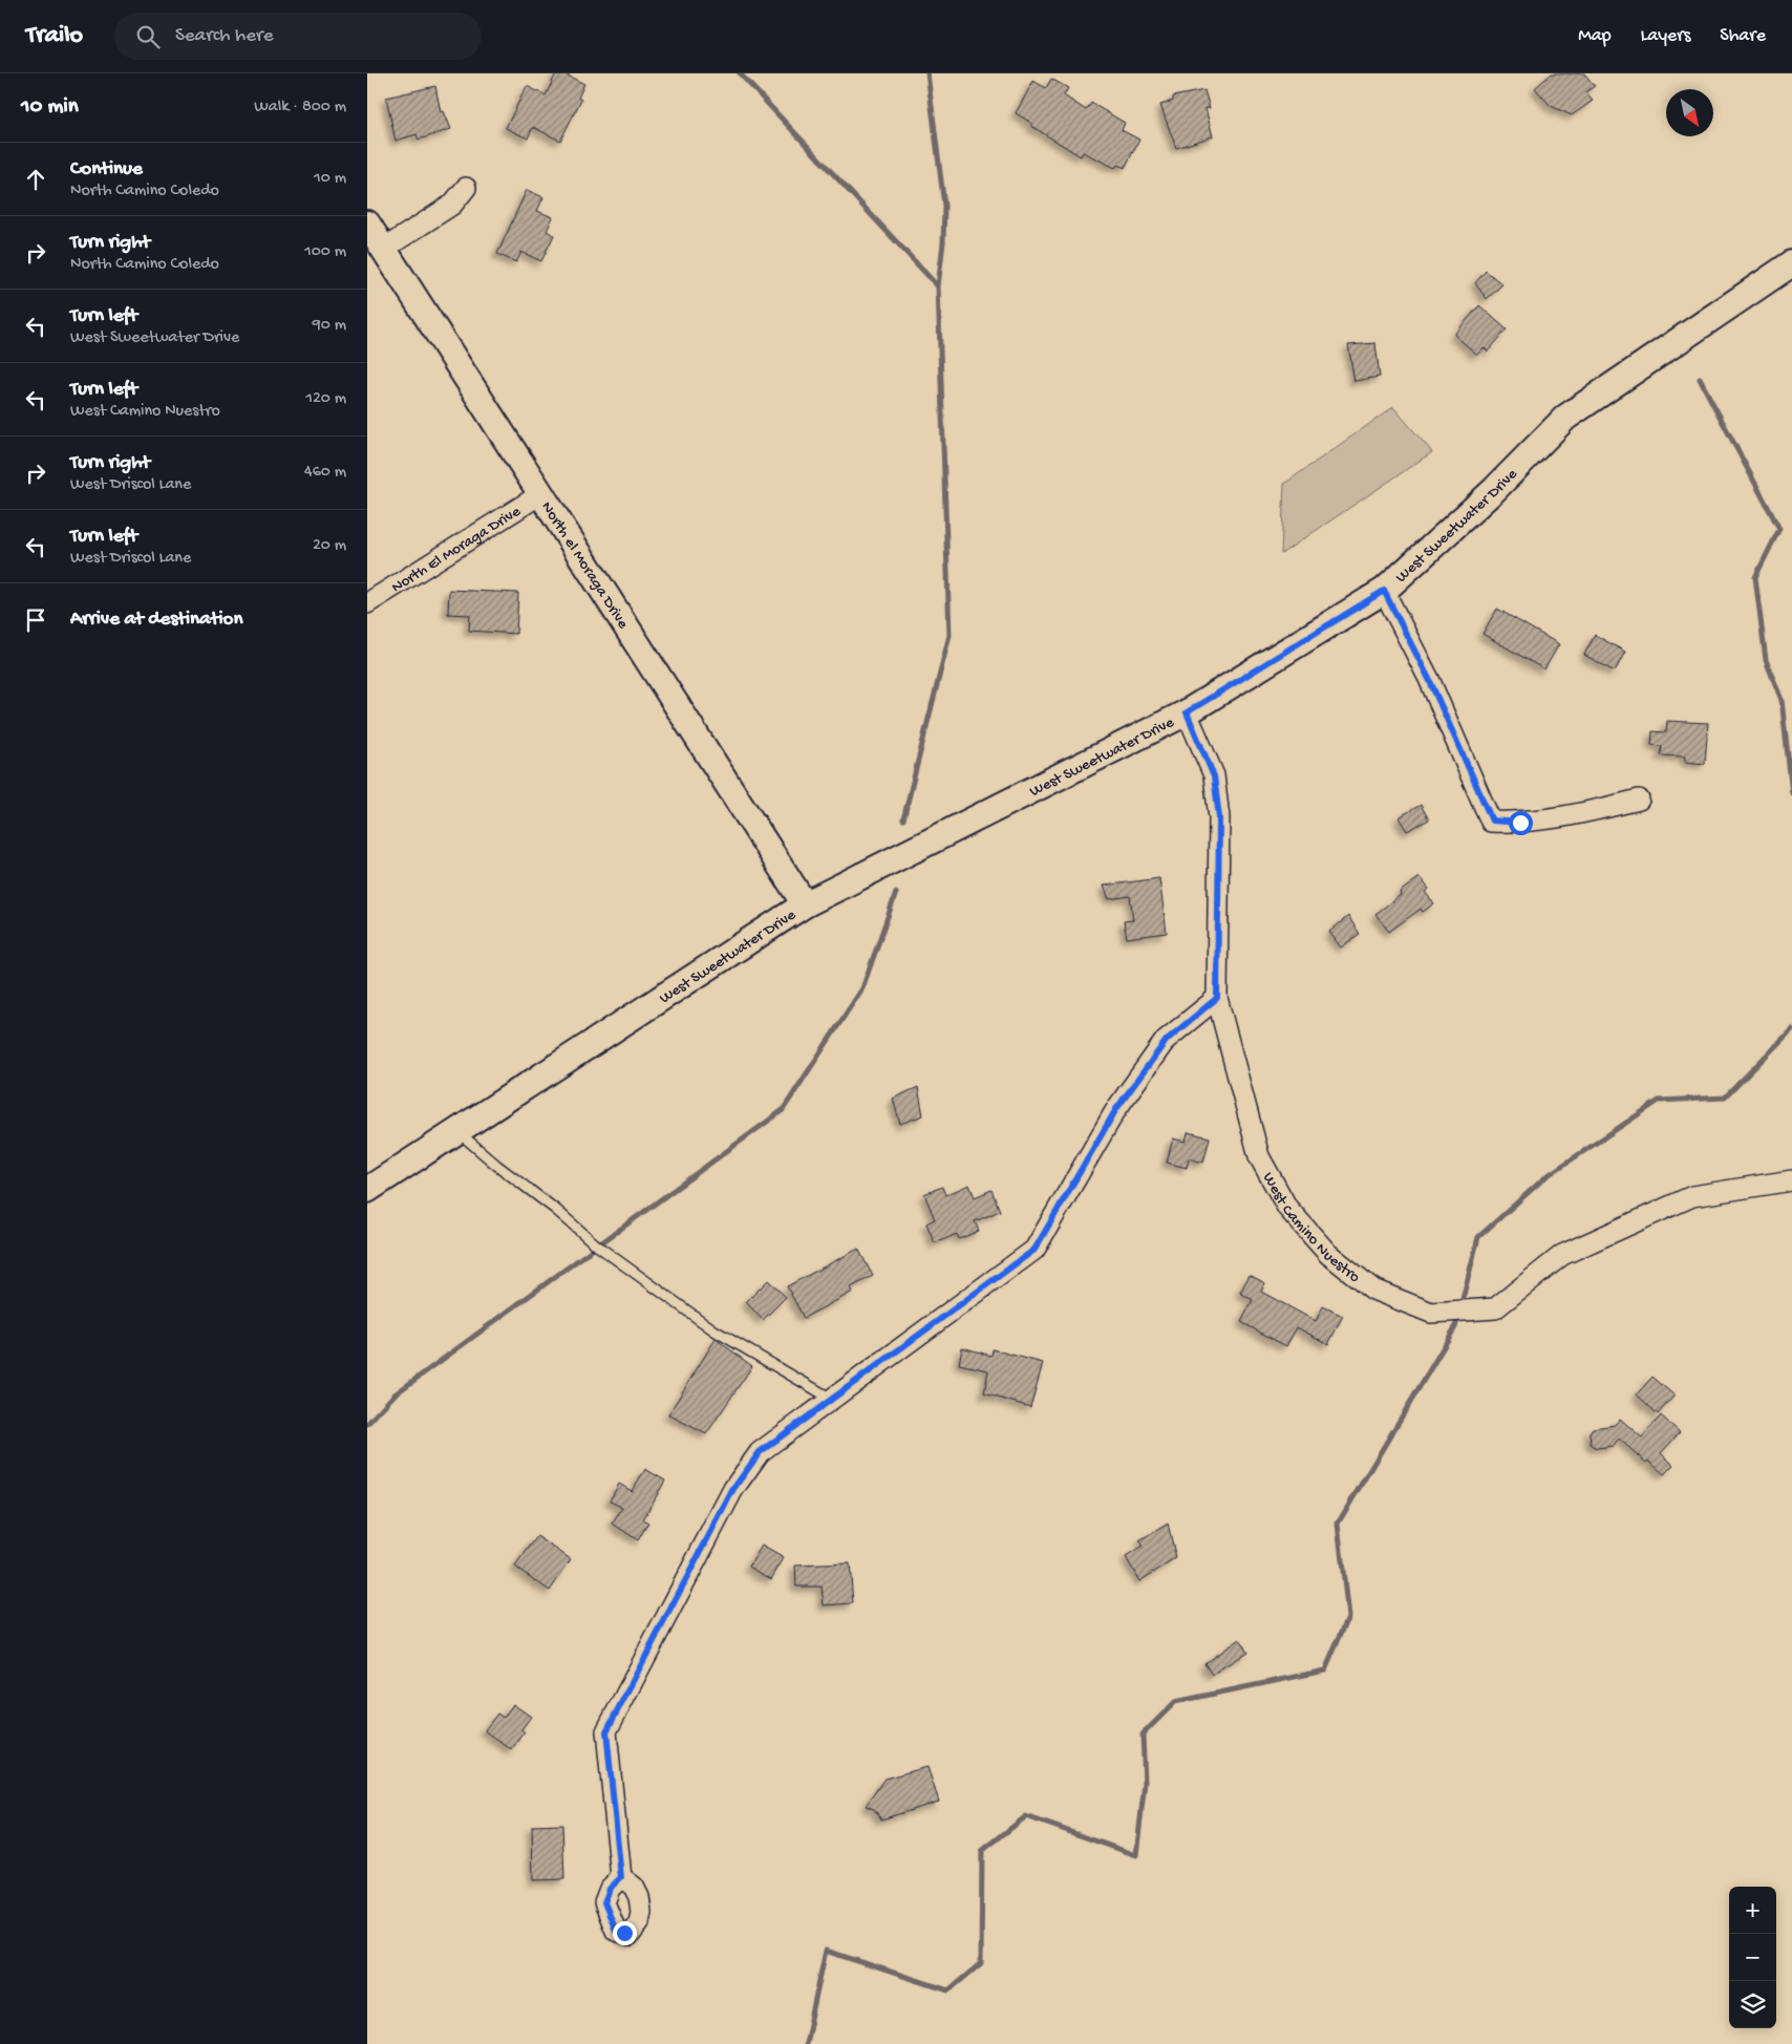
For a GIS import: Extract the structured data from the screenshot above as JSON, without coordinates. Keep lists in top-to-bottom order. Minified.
{"streets":{"street":["West Sweetwater Drive","North El Moraga Drive","North el Moraga Drive","West Camino Nuestro"]},"crossings":[["West Sweetwater Drive","North el Moraga Drive"],["West Sweetwater Drive","West Camino Nuestro"],["North El Moraga Drive","North el Moraga Drive"]],"north":"bottom right","page":{"header":"Trailo","search":"Search here","nav":["Map","Layers","Share"],"heading":["10 min","Walk · 800 m"],"list":[["Continue","North Camino Coledo","10 m"],["Turn right","North Camino Coledo","100 m"],["Turn left","West Sweetwater Drive","90 m"],["Turn left","West Camino Nuestro","120 m"],["Turn right","West Driscol Lane","460 m"],["Turn left","West Driscol Lane","20 m"],"Arrive at destination"],"map_buttons":["+","−"]}}
